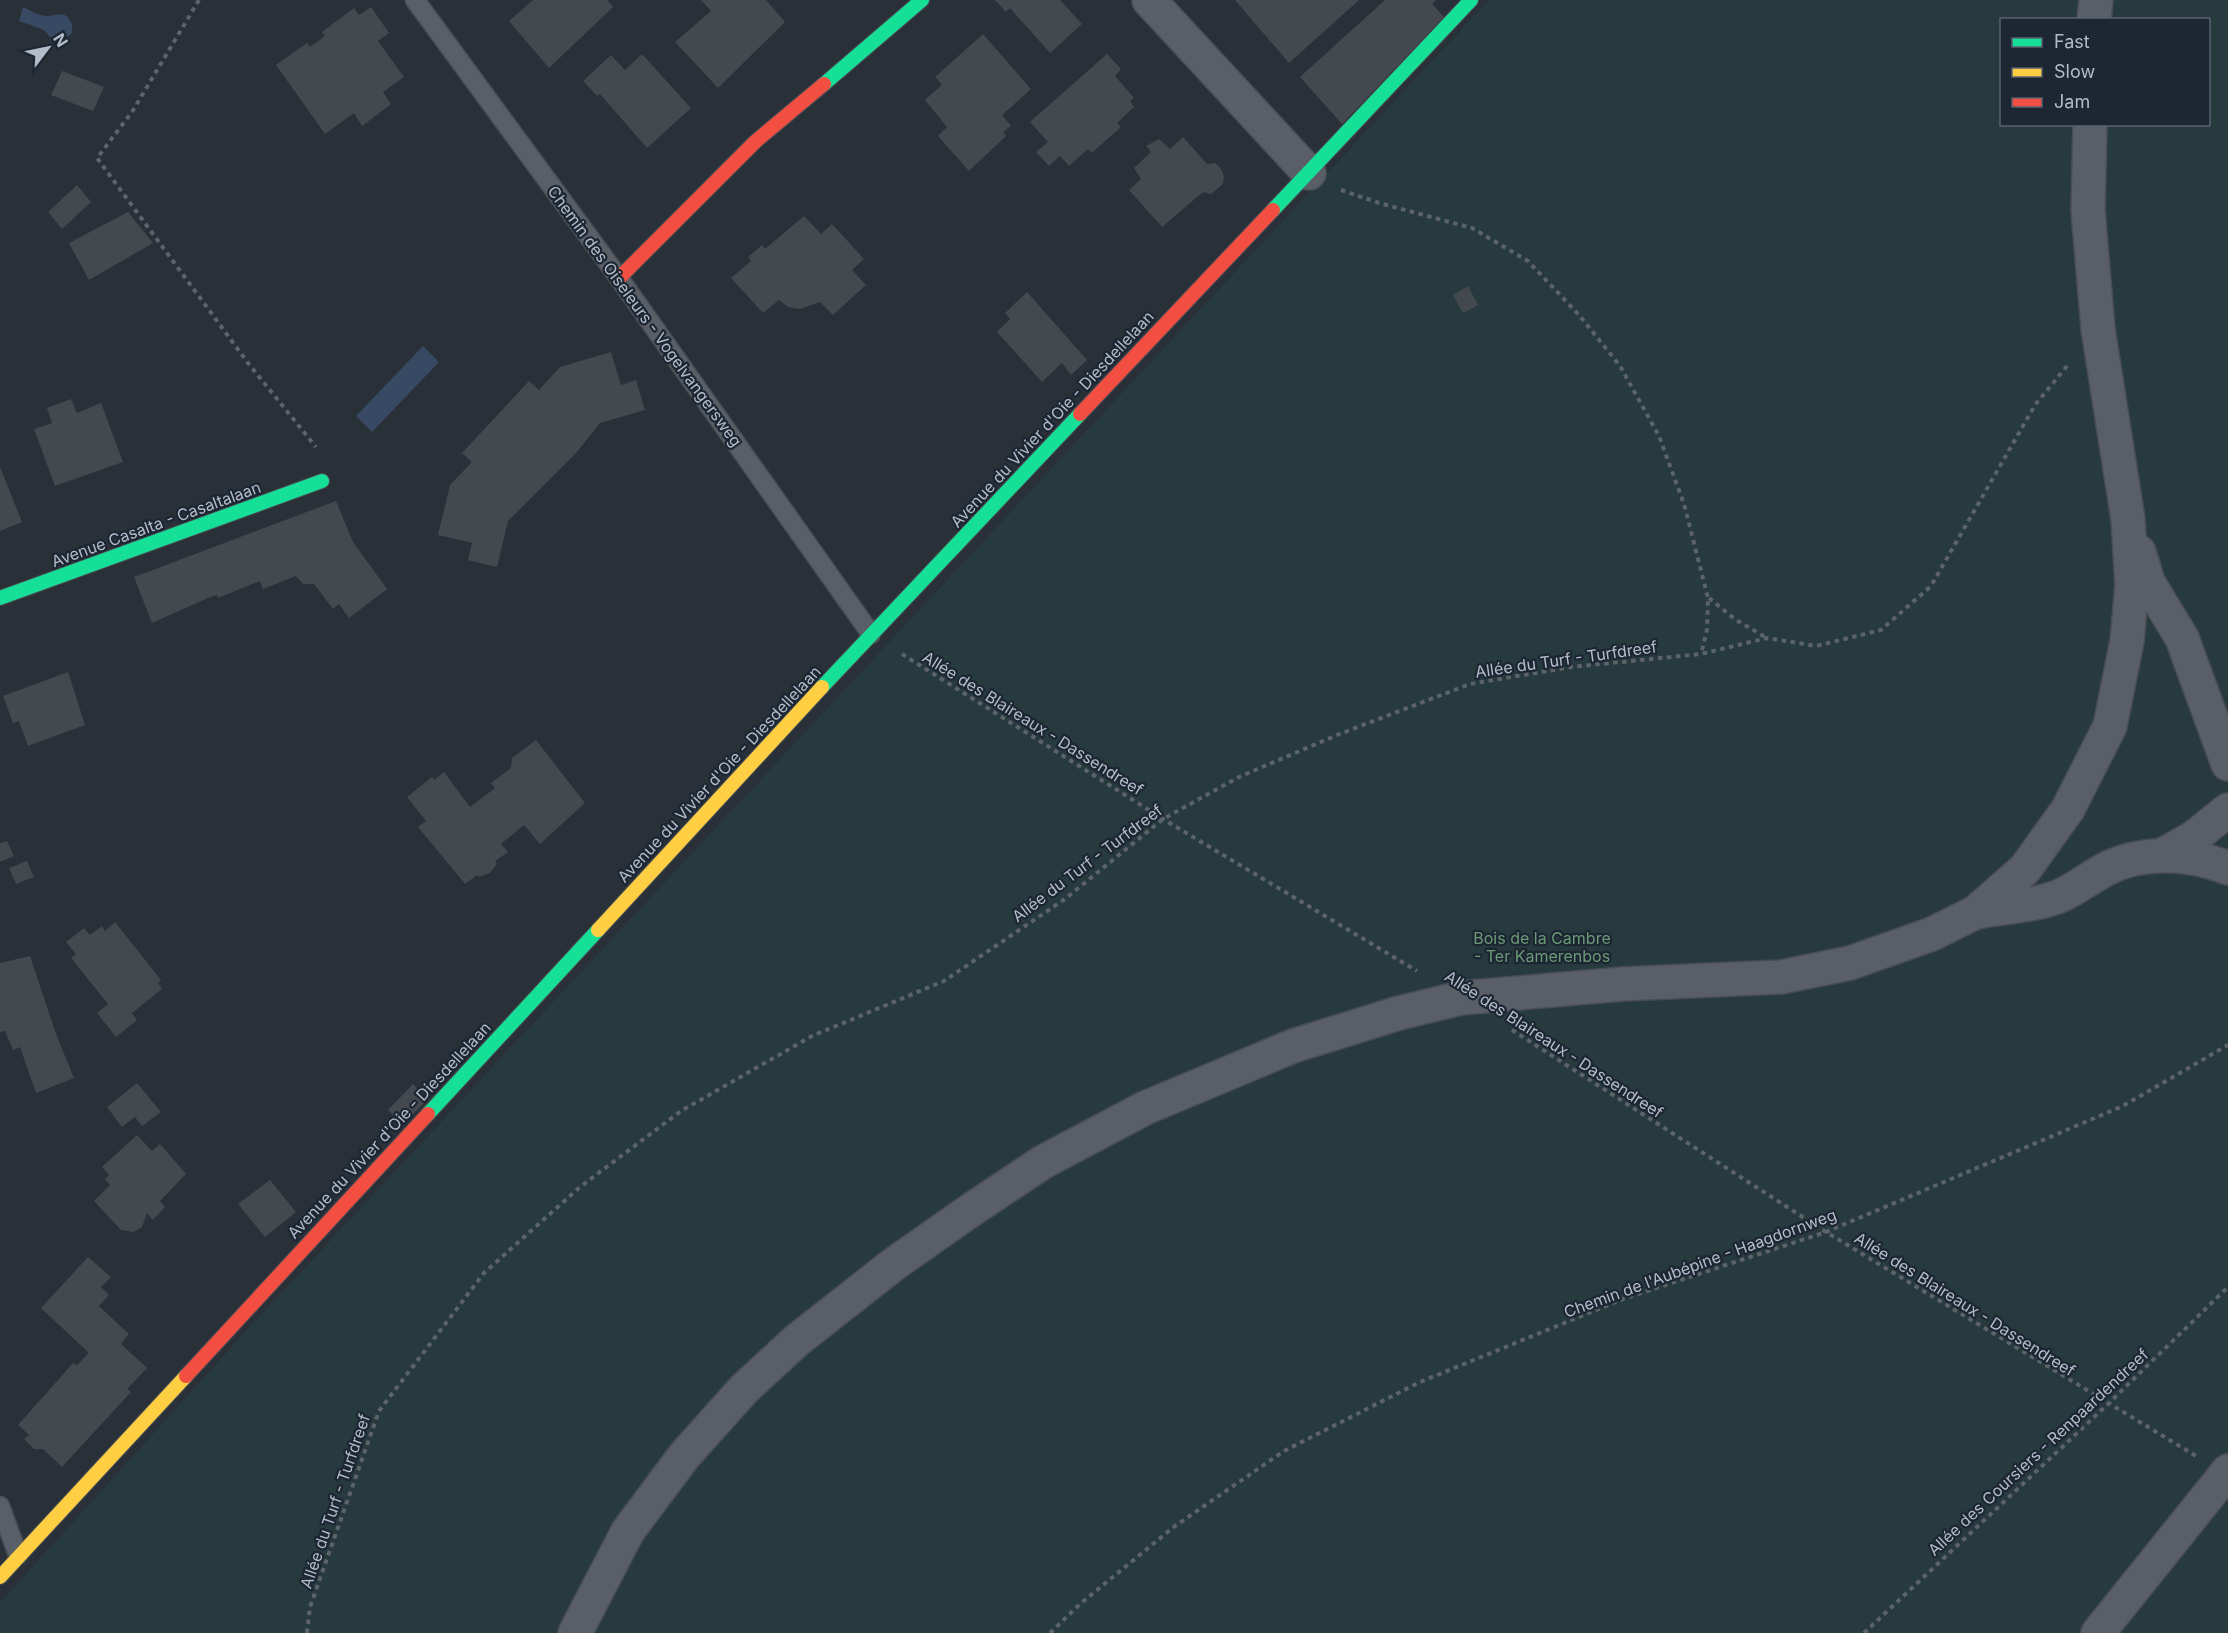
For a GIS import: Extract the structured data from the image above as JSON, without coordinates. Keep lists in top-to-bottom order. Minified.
{"streets":{"street":["Avenue du Vivier d'Oie - Diesdellelaan","Avenue Casalta - Casaltalaan"],"lane":["Chemin des Oiseleurs - Vogelvangersweg"],"path":["Allée du Turf - Turfdreef","Allée des Blaireaux - Dassendreef","Chemin de l'Aubépine - Haagdornweg","Allée des Coursiers - Renpaardendreef"]},"crossings":[["Chemin des Oiseleurs - Vogelvangersweg","Avenue du Vivier d'Oie - Diesdellelaan"],["Chemin des Oiseleurs - Vogelvangersweg","Allée des Blaireaux - Dassendreef"],["Avenue du Vivier d'Oie - Diesdellelaan","Allée des Blaireaux - Dassendreef"],["Allée du Turf - Turfdreef","Allée des Blaireaux - Dassendreef"],["Allée des Blaireaux - Dassendreef","Chemin de l'Aubépine - Haagdornweg"],["Allée des Blaireaux - Dassendreef","Allée des Coursiers - Renpaardendreef"]],"parks":["Bois de la Cambre - Ter Kamerenbos"],"legend":["Fast","Slow","Jam"],"north":"top right"}
